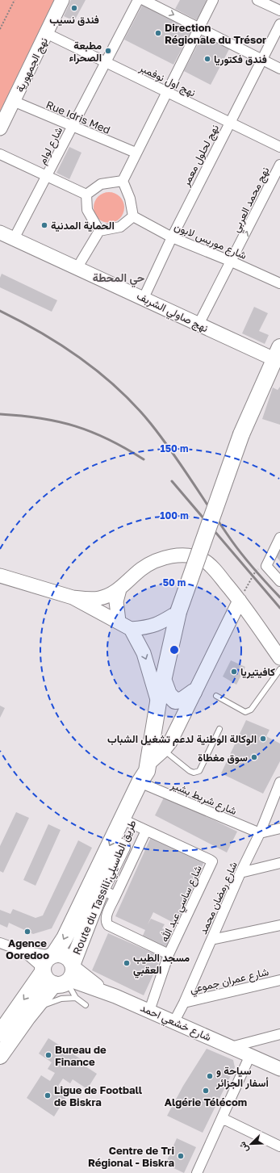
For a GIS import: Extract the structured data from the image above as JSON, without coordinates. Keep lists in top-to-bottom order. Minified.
{"streets":{"main road":["Route du Tassili;طريق الطاسيلي"],"street":["نهج الجمهورية","نهج اول نوفمبر","Rue Idris Med","شارع لوام","نهج لحلول معمر","نهج محمد العربي","شارع موريس لابون","نهج صاولي الشربف","شارع شريط بشير","شارع رمضان محمد","شارع ساسي عبد الله","شارع عمران جموعي","شارع خشعي احمد"]},"crossings":[["نهج الجمهورية","نهج اول نوفمبر"],["نهج الجمهورية","Rue Idris Med"],["نهج اول نوفمبر","شارع لوام"],["نهج اول نوفمبر","نهج لحلول معمر"],["Rue Idris Med","شارع لوام"],["شارع لوام","نهج صاولي الشربف"],["نهج لحلول معمر","شارع موريس لابون"],["نهج لحلول معمر","نهج صاولي الشربف"],["نهج محمد العربي","شارع موريس لابون"],["نهج محمد العربي","نهج صاولي الشربف"],["نهج صاولي الشربف","Route du Tassili;طريق الطاسيلي"],["شارع شريط بشير","Route du Tassili;طريق الطاسيلي"],["شارع شريط بشير","شارع رمضان محمد"],["Route du Tassili;طريق الطاسيلي","شارع ساسي عبد الله"],["Route du Tassili;طريق الطاسيلي","شارع خشعي احمد"],["شارع رمضان محمد","شارع عمران جموعي"],["شارع رمضان محمد","شارع خشعي احمد"],["شارع ساسي عبد الله","شارع خشعي احمد"]],"one_way":["نهج محمد العربي"],"districts":["حي المحطة"],"places":["فندق نسيب","Direction Régionale du Trésor","مطبعة الصحراء","فندق فكتوريا","الحماية المدنية","كافيتيريا","الوكالة الوطنية لدعم تشغيل الشباب","سوق مغطاة","Agence Ooredoo","مسجد الطيب العقبي","Bureau de Finance","سياحة و أسفار الجزائر","Algérie Télécom","Ligue de Football de Biskra","Centre de Tri Régional - Biskra"],"north":"bottom left","rings":["150 m","100 m","50 m"]}
